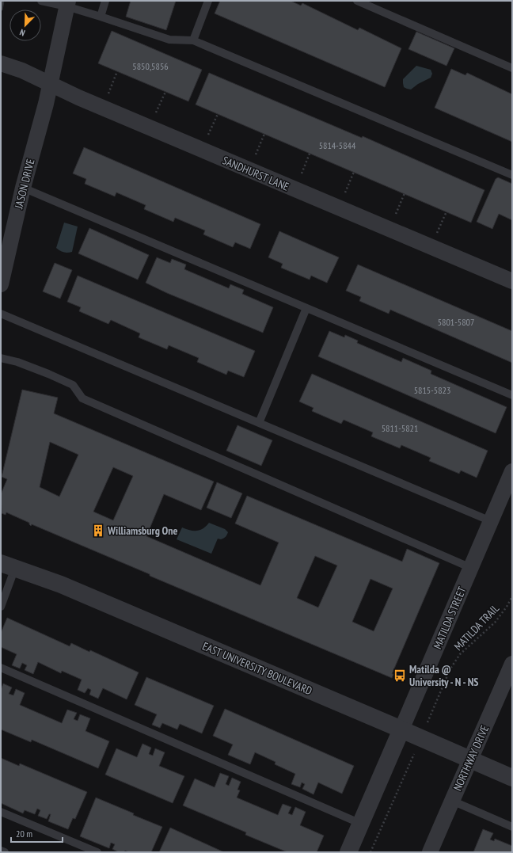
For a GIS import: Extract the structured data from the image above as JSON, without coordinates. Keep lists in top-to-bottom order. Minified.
{"streets":{"street":["SANDHURST LANE","JASON DRIVE","MATILDA STREET","EAST UNIVERSITY BOULEVARD","NORTHWAY DRIVE"],"path":["MATILDA TRAIL"]},"crossings":[["SANDHURST LANE","JASON DRIVE"],["MATILDA STREET","EAST UNIVERSITY BOULEVARD"],["EAST UNIVERSITY BOULEVARD","NORTHWAY DRIVE"]],"places":{"building":["Williamsburg One"],"bus stop":["Matilda @ University - N - NS"]},"house_numbers":["5850,5856","5814-5844","5801-5807","5815-5823","5811-5821"],"scale_bar":"20 m","north":"bottom left"}
